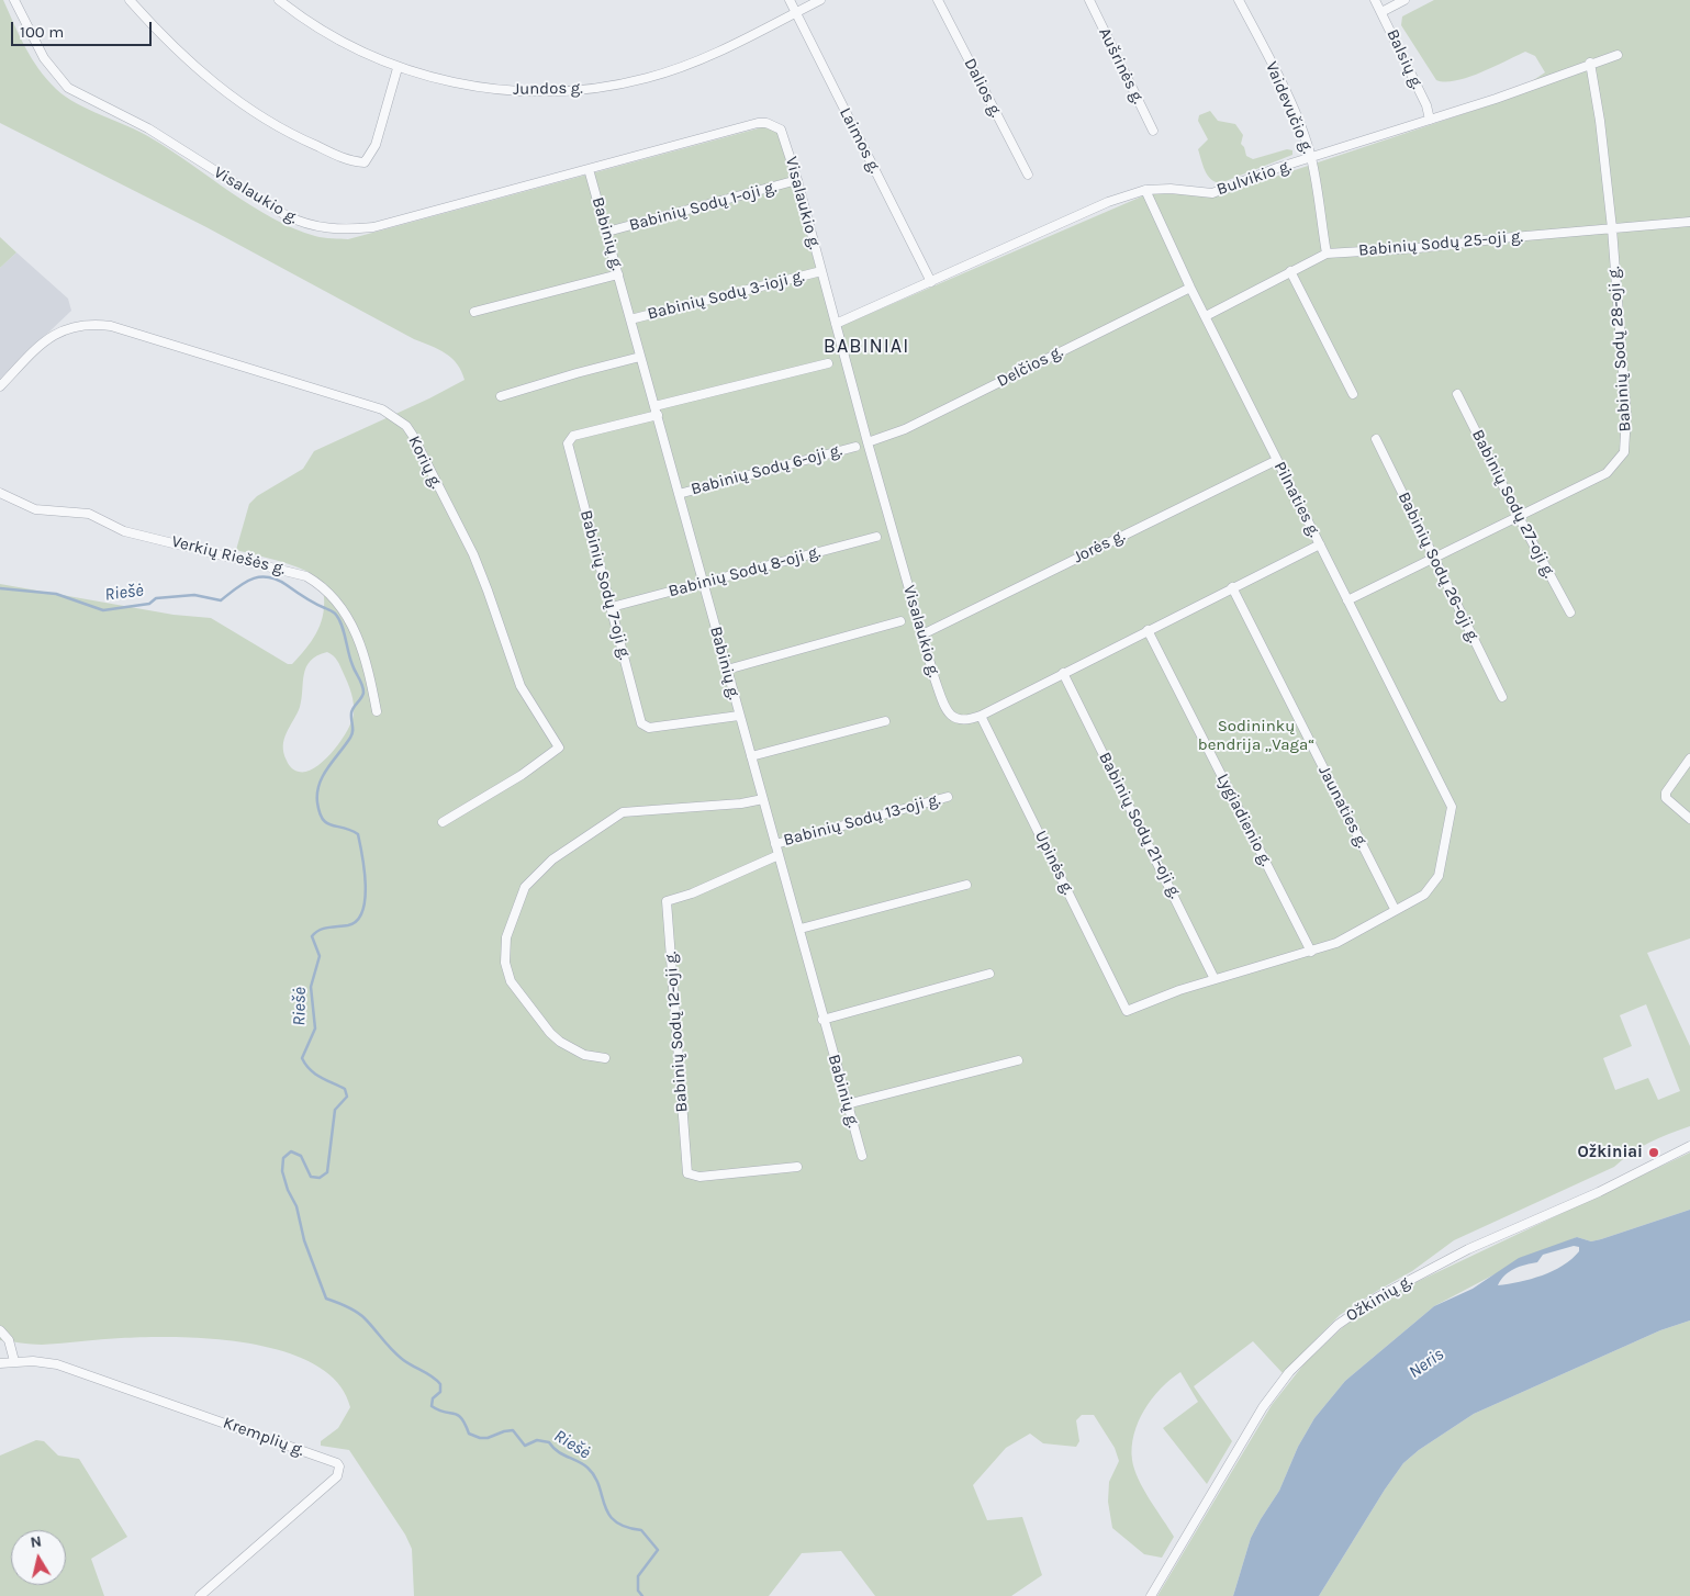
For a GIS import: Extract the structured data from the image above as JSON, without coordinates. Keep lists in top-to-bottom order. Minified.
{"streets":{"street":["Balsių g.","Aušrinės g.","Dalios g.","Jundos g.","Vaidevučio g.","Laimos g.","Bulvikio g.","Visalaukio g.","Babinių Sodų 1-oji g.","Babinių g.","Babinių Sodų 25-oji g.","Babinių Sodų 3-ioji g.","Babinių Sodų 28-oji g.","Delčios g.","Korių g.","Babinių Sodų 6-oji g.","Pilnaties g.","Babinių Sodų 27-oji g.","Jorės g.","Verkių Riešės g.","Babinių Sodų 26-oji g.","Babinių Sodų 8-oji g.","Babinių Sodų 7-oji g.","Jaunaties g.","Babinių Sodų 13-oji g.","Lygiadienio g.","Babinių Sodų 21-oji g.","Upinės g.","Babinių Sodų 12-oji g.","Ožkinių g.","Kremplių g."]},"crossings":[["Balsių g.","Bulvikio g."],["Jundos g.","Laimos g."],["Vaidevučio g.","Bulvikio g."],["Vaidevučio g.","Babinių Sodų 25-oji g."],["Laimos g.","Bulvikio g."],["Bulvikio g.","Visalaukio g."],["Bulvikio g.","Babinių Sodų 28-oji g."],["Bulvikio g.","Pilnaties g."],["Visalaukio g.","Babinių Sodų 1-oji g."],["Visalaukio g.","Babinių g."],["Visalaukio g.","Babinių Sodų 3-ioji g."],["Visalaukio g.","Delčios g."],["Visalaukio g.","Pilnaties g."],["Visalaukio g.","Jorės g."],["Visalaukio g.","Jaunaties g."],["Visalaukio g.","Lygiadienio g."],["Visalaukio g.","Babinių Sodų 21-oji g."],["Visalaukio g.","Upinės g."],["Babinių Sodų 1-oji g.","Babinių g."],["Babinių g.","Babinių Sodų 3-ioji g."],["Babinių g.","Babinių Sodų 6-oji g."],["Babinių g.","Babinių Sodų 8-oji g."],["Babinių g.","Babinių Sodų 7-oji g."],["Babinių g.","Babinių Sodų 13-oji g."],["Babinių g.","Babinių Sodų 12-oji g."],["Babinių Sodų 25-oji g.","Babinių Sodų 28-oji g."],["Babinių Sodų 25-oji g.","Pilnaties g."],["Babinių Sodų 28-oji g.","Pilnaties g."],["Babinių Sodų 28-oji g.","Babinių Sodų 27-oji g."],["Babinių Sodų 28-oji g.","Babinių Sodų 26-oji g."],["Delčios g.","Pilnaties g."],["Pilnaties g.","Jorės g."],["Pilnaties g.","Jaunaties g."],["Babinių Sodų 8-oji g.","Babinių Sodų 7-oji g."],["Babinių Sodų 21-oji g.","Upinės g."]],"districts":["BABINIAI"],"water":["Riešė","Neris"],"parks":["Sodininkų bendrija „Vaga“"],"places":["Ožkiniai"],"scale_bar":"100 m","north":"top"}
